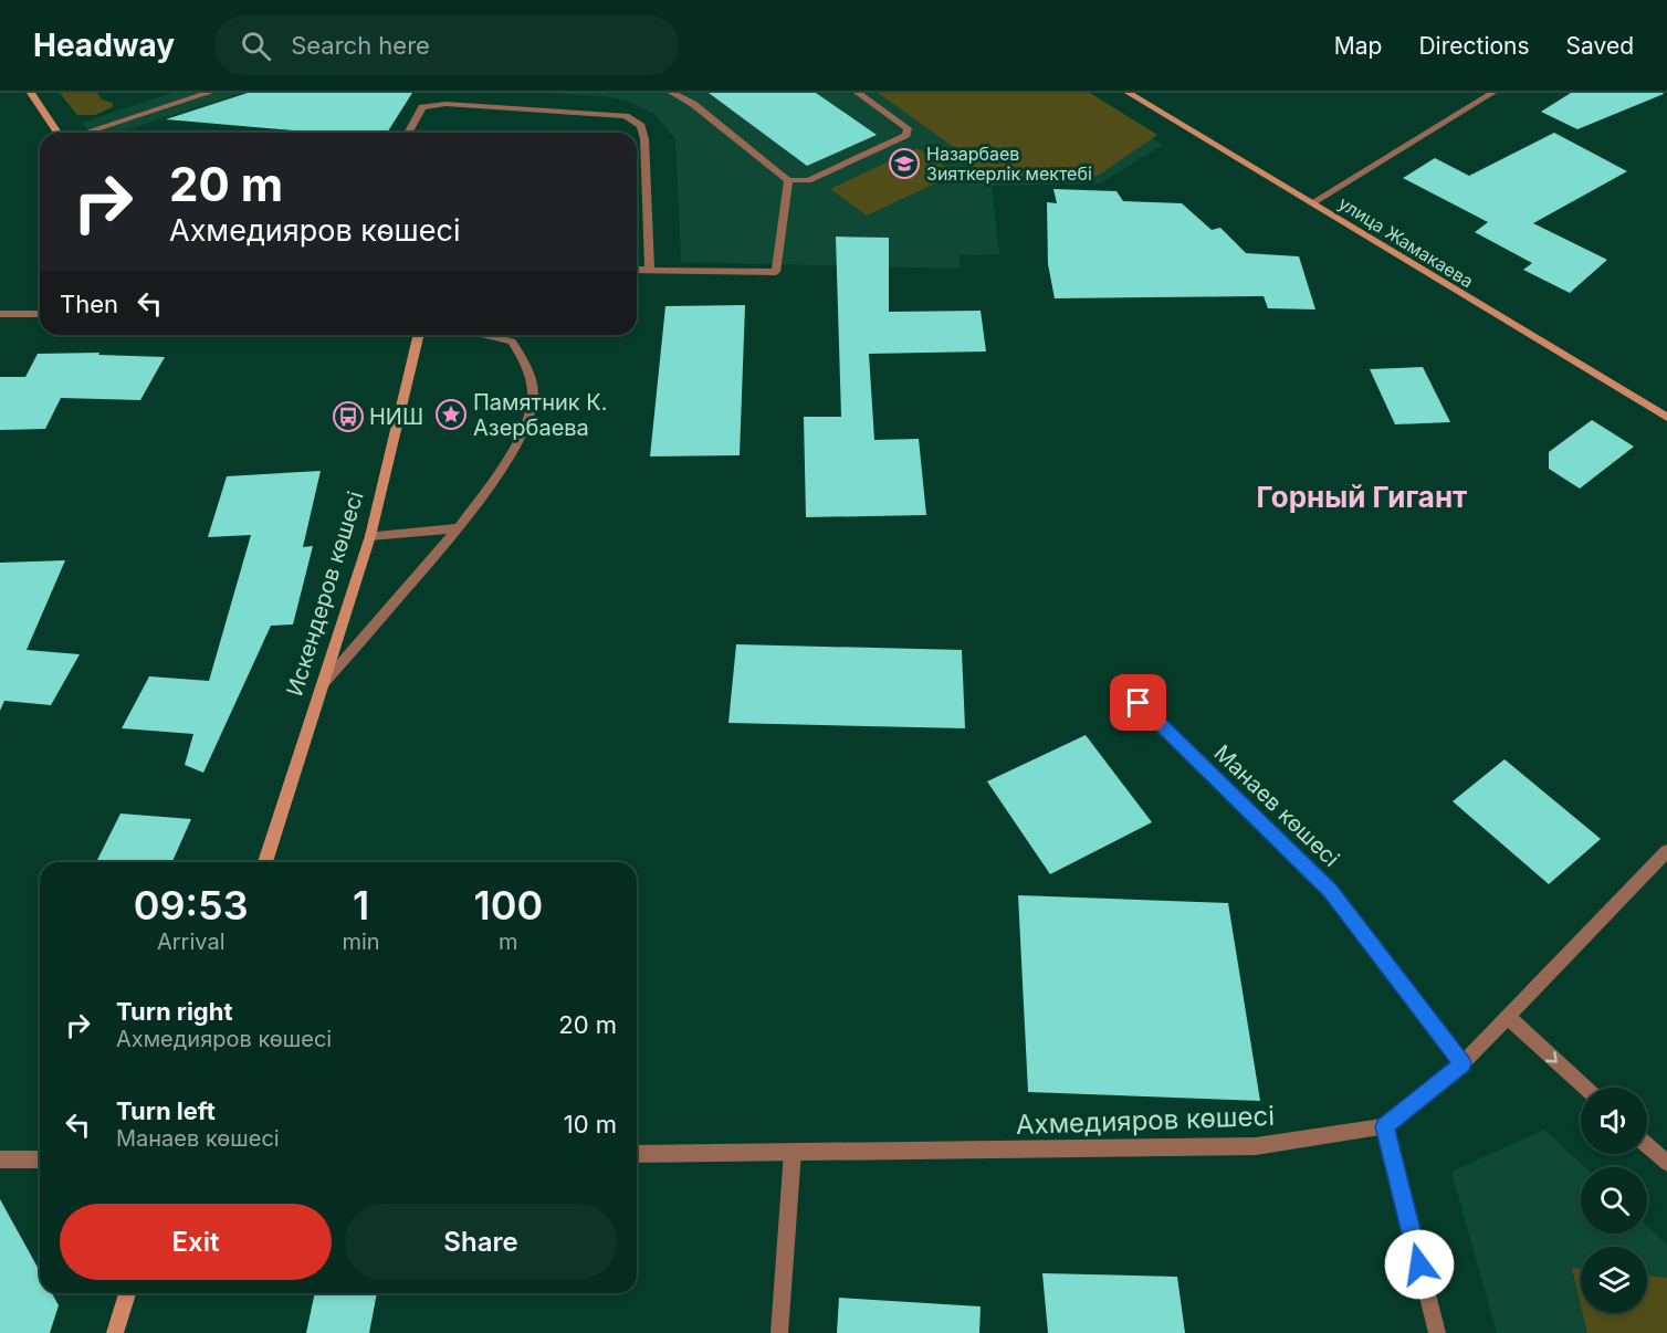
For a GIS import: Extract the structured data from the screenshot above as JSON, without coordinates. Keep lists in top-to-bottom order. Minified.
{"streets":{"street":["улица Жамакаева","Искендеров көшесі","Манаев көшесі","Ахмедияров көшесі"]},"crossings":[["Манаев көшесі","Ахмедияров көшесі"]],"districts":["Горный Гигант"],"places":{"school or university":["Назарбаев Зияткерлік мектебі"],"place":["Памятник К. Азербаева"],"bus stop":["НИШ"]},"page":{"header":"Headway","search":"Search here","nav":["Map","Directions","Saved"],"turn":["20 m","Ахмедияров көшесі"],"then":"Then","eta":["09:53","Arrival","1","min","100","m"],"list":[{"name":"Turn right","note":"Ахмедияров көшесі","value":"20 m"},{"name":"Turn left","note":"Манаев көшесі","value":"10 m"}],"buttons":["Exit","Share"]}}
